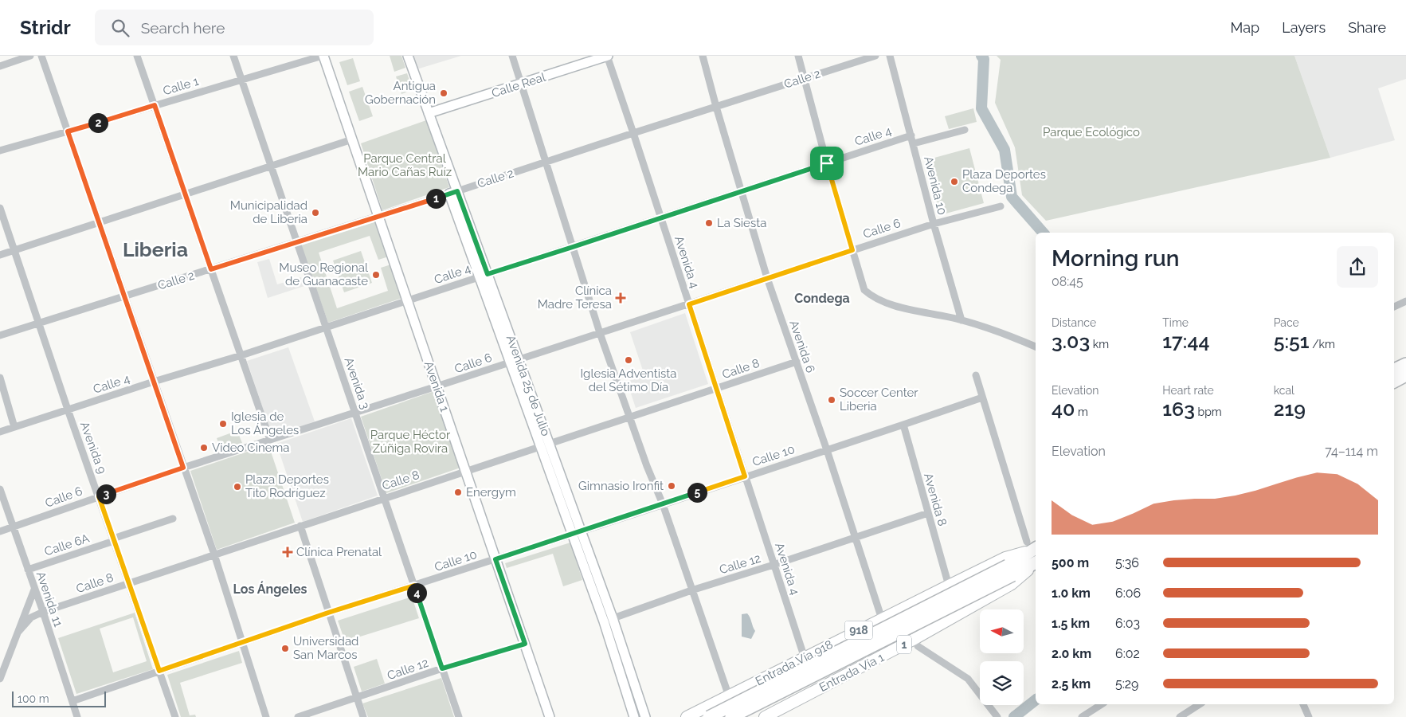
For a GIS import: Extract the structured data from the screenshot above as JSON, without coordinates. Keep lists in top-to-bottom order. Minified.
{"streets":{"highway":["1"],"main road":["918","Entrada Vía 918","Entrada Vía 1"],"street":["Calle 2","Calle Real","Calle 1","Calle 4","Avenida 10","Calle 6","Avenida 4","Avenida 6","Calle 8","Avenida 3","Avenida 25 de Julio","Avenida 1","Avenida 9","Calle 10","Avenida 8","Calle 6A","Calle 12","Avenida 11"]},"crossings":[["Calle 2","Avenida 4"],["Calle 2","Avenida 6"],["Calle 2","Avenida 3"],["Calle 2","Avenida 25 de Julio"],["Calle 2","Avenida 1"],["Calle 2","Avenida 9"],["Calle Real","Avenida 4"],["Calle Real","Avenida 25 de Julio"],["Calle 1","Avenida 3"],["Calle 1","Avenida 1"],["Calle 4","Avenida 10"],["Calle 4","Avenida 4"],["Calle 4","Avenida 6"],["Calle 4","Avenida 3"],["Calle 4","Avenida 25 de Julio"],["Calle 4","Avenida 1"],["Calle 4","Avenida 9"],["Avenida 10","Calle 6"],["Calle 6","Avenida 4"],["Calle 6","Avenida 6"],["Calle 6","Avenida 3"],["Calle 6","Avenida 25 de Julio"],["Calle 6","Avenida 1"],["Calle 6","Avenida 9"],["Calle 6","Avenida 11"],["Avenida 4","Calle 8"],["Avenida 4","Calle 10"],["Avenida 4","Calle 12"],["Avenida 4","Entrada Vía 918"],["Avenida 6","Calle 8"],["Avenida 6","Calle 10"],["Avenida 6","Calle 12"],["Avenida 6","Entrada Vía 918"],["Calle 8","Avenida 3"],["Calle 8","Avenida 25 de Julio"],["Calle 8","Avenida 1"],["Calle 8","Avenida 9"],["Calle 8","Avenida 11"],["Avenida 3","Calle 10"],["Avenida 3","Calle 12"],["Avenida 25 de Julio","Calle 10"],["Avenida 25 de Julio","Calle 12"],["Avenida 1","Calle 10"],["Avenida 1","Calle 12"],["Avenida 9","Calle 10"],["Avenida 9","Calle 6A"],["Calle 10","Avenida 8"],["Calle 10","Avenida 11"],["Avenida 8","Calle 12"],["Calle 6A","Avenida 11"],["1","Entrada Vía 918"]],"districts":["Liberia","Condega","Los Ángeles"],"parks":["Parque Ecológico","Parque Central Mario Cañas Ruíz","Parque Héctor Zúñiga Rovira"],"places":{"other":["Antigua Gobernación","Plaza Deportes Condega","Municipalidad de Liberia","La Siesta","Museo Regional de Guanacaste","Iglesia Adventista del Sétimo Día","Soccer Center Liberia","Iglesia de Los Ángeles","Video Cinema","Gimnasio Ironfit","Plaza Deportes Tito Rodríguez","Energym","Universidad San Marcos"],"health":["Clínica Madre Teresa","Clínica Prenatal"]},"scale_bar":"100 m","north":"left","page":{"header":"Stridr","search":"Search here","nav":["Map","Layers","Share"],"pins":["2","1","5","3","4"],"heading":["Morning run","08:45"],"stats":[["Distance","3.03 km"],["Time","17:44"],["Pace","5:51 /km"],["Elevation","40 m"],["Heart rate","163 bpm"],["kcal","219"]],"chart":["Elevation","74–114 m"],"list":[{"name":"500 m","note":"5:36"},{"name":"1.0 km","note":"6:06"},{"name":"1.5 km","note":"6:03"},{"name":"2.0 km","note":"6:02"},{"name":"2.5 km","note":"5:29"}],"scale":"100 m"}}
